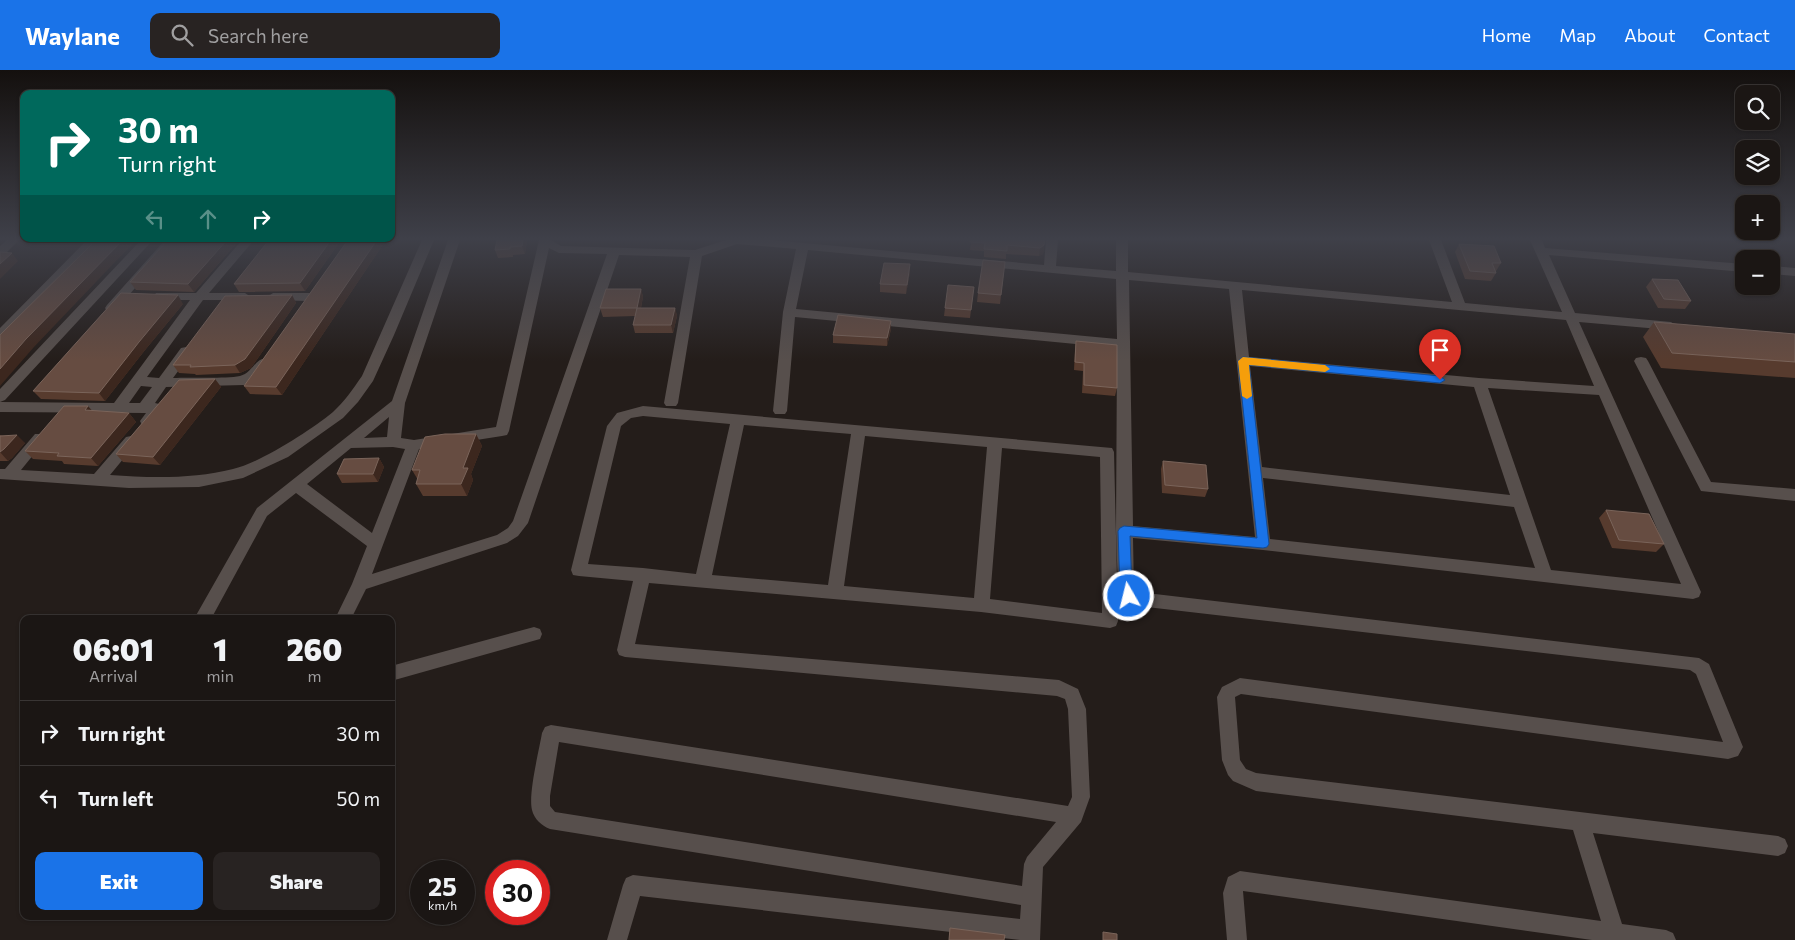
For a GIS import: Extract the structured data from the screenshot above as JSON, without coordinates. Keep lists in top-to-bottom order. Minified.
{"page":{"header":"Waylane","search":"Search here","nav":["Home","Map","About","Contact"],"map_buttons":["+","−"],"turn":["30 m","Turn right"],"eta":["06:01","Arrival","1","min","260","m"],"list":[{"name":"Turn right","value":"30 m"},{"name":"Turn left","value":"50 m"}],"buttons":["Exit","Share"],"speed":"25 km/h","limit":"30"}}
